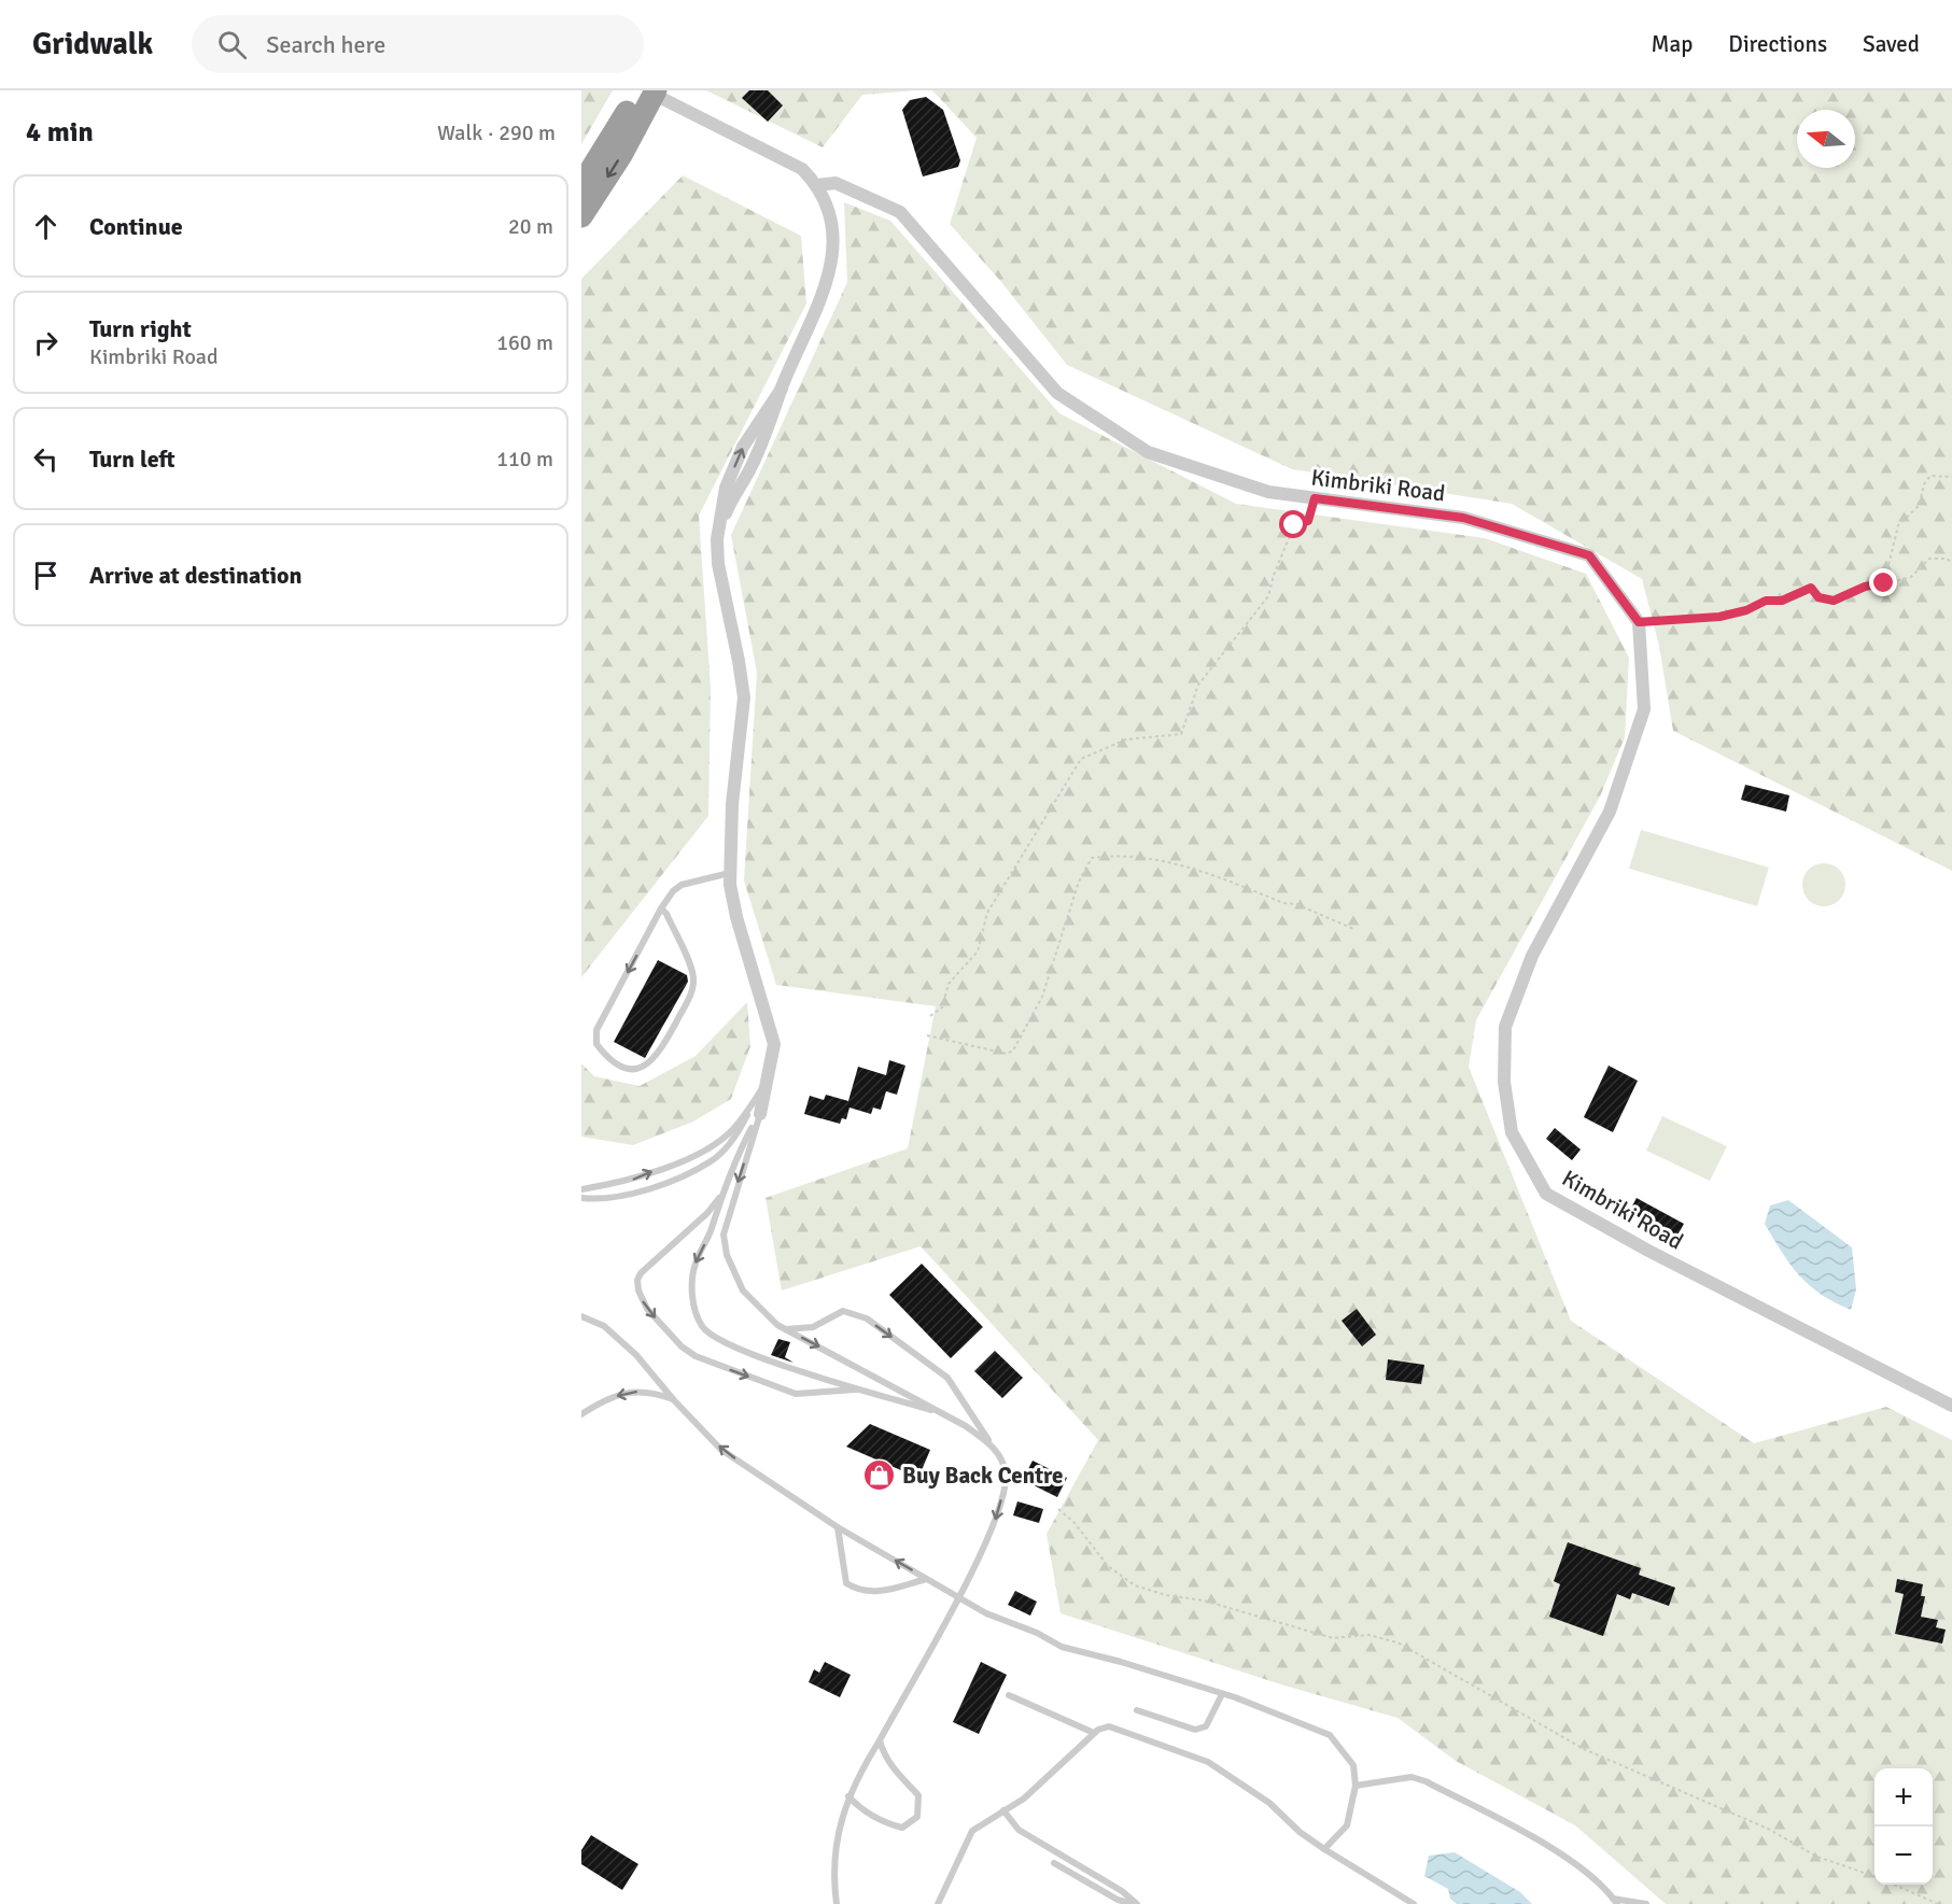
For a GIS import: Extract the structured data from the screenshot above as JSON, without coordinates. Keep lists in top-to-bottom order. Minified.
{"streets":{"street":["Kimbriki Road"]},"places":{"shop":["Buy Back Centre"]},"north":"left","page":{"header":"Gridwalk","search":"Search here","nav":["Map","Directions","Saved"],"heading":["4 min","Walk · 290 m"],"list":[["Continue","20 m"],["Turn right","Kimbriki Road","160 m"],["Turn left","110 m"],"Arrive at destination"],"map_buttons":["+","−"]}}
